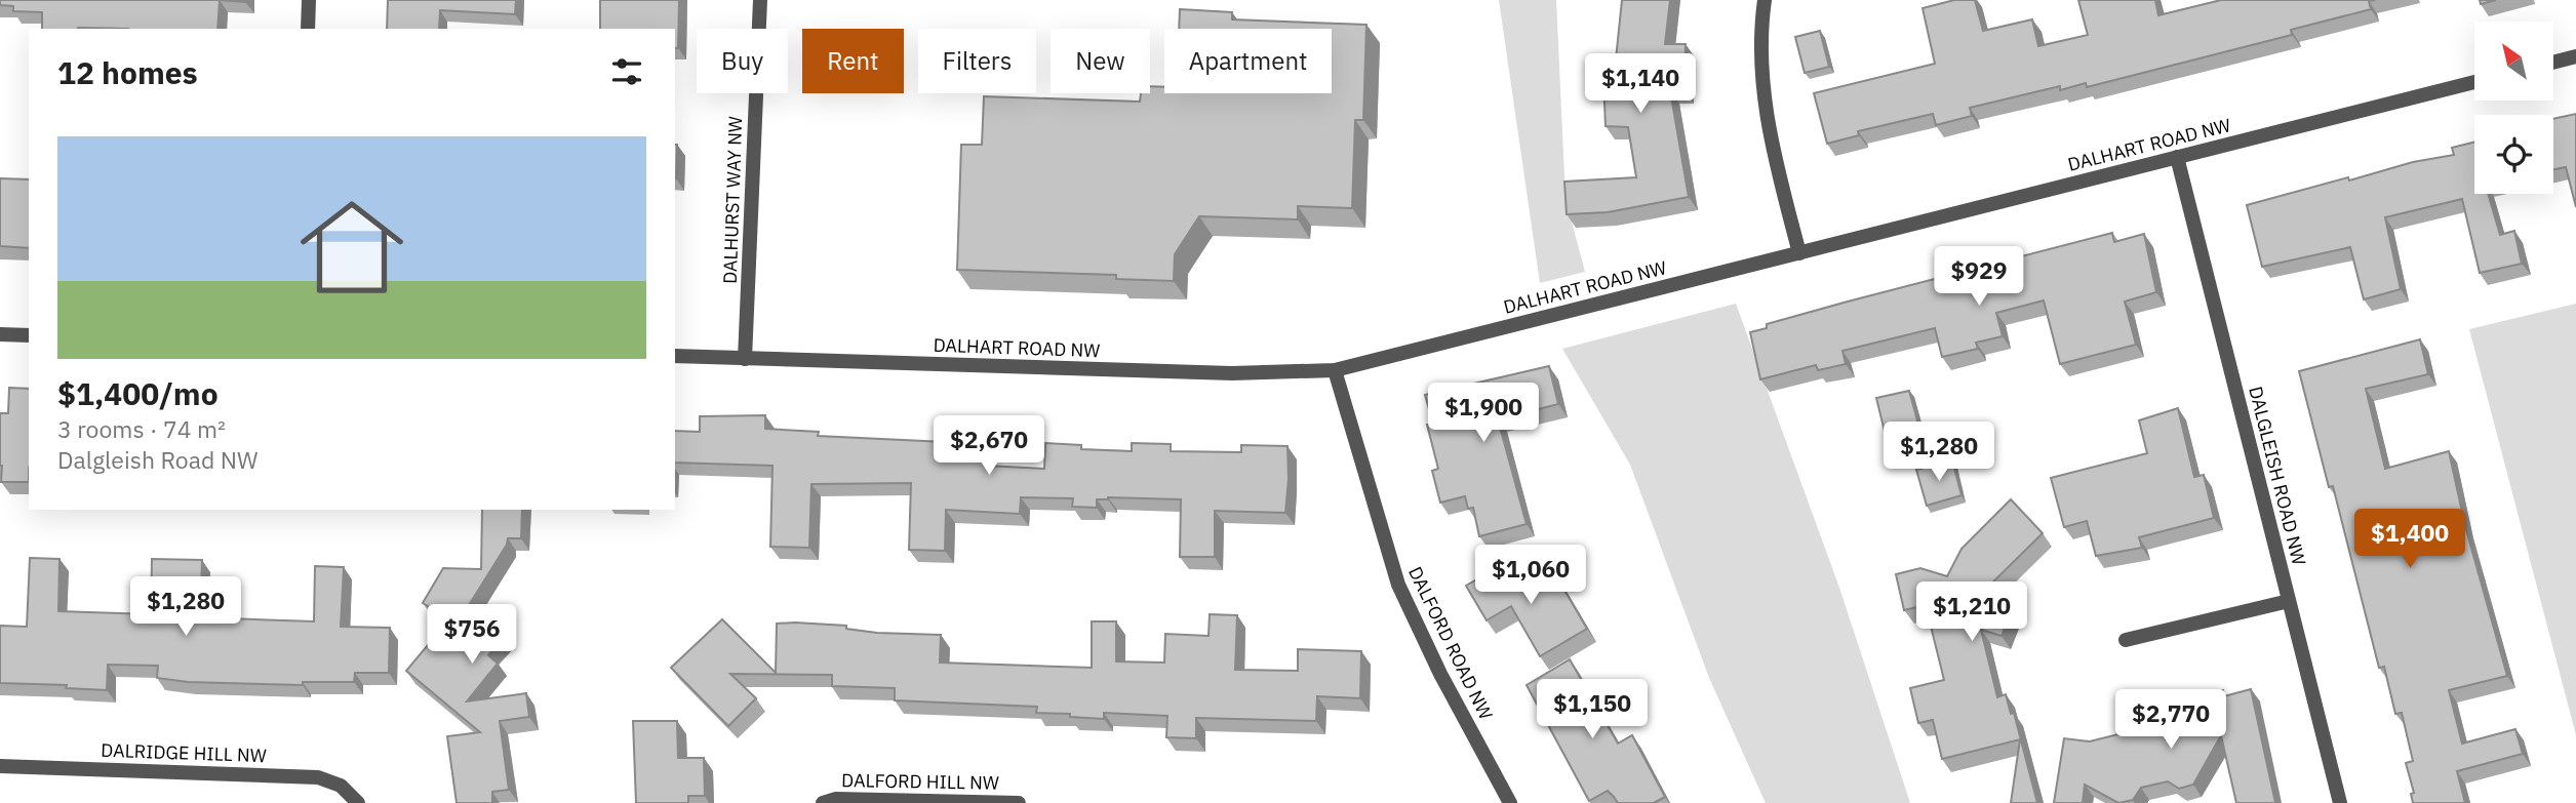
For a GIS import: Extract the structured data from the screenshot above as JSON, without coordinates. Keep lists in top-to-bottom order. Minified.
{"streets":{"street":["DALHART ROAD NW","DALHURST WAY NW","DALGLEISH ROAD NW","DALFORD ROAD NW","DALRIDGE HILL NW","DALFORD HILL NW"]},"crossings":[["DALHART ROAD NW","DALHURST WAY NW"],["DALHART ROAD NW","DALGLEISH ROAD NW"],["DALHART ROAD NW","DALFORD ROAD NW"]],"north":"top left","page":{"chip":["Buy","Rent","Filters","New","Apartment"],"heading":"12 homes","price":["$1,140","$929","$1,900","$2,670","$1,280","$1,400","$1,060","$1,280","$1,210","$756","$1,150","$2,770"],"list":[{"name":"$1,400/mo","note":"3 rooms · 74 m² · Dalgleish Road NW"}]}}
